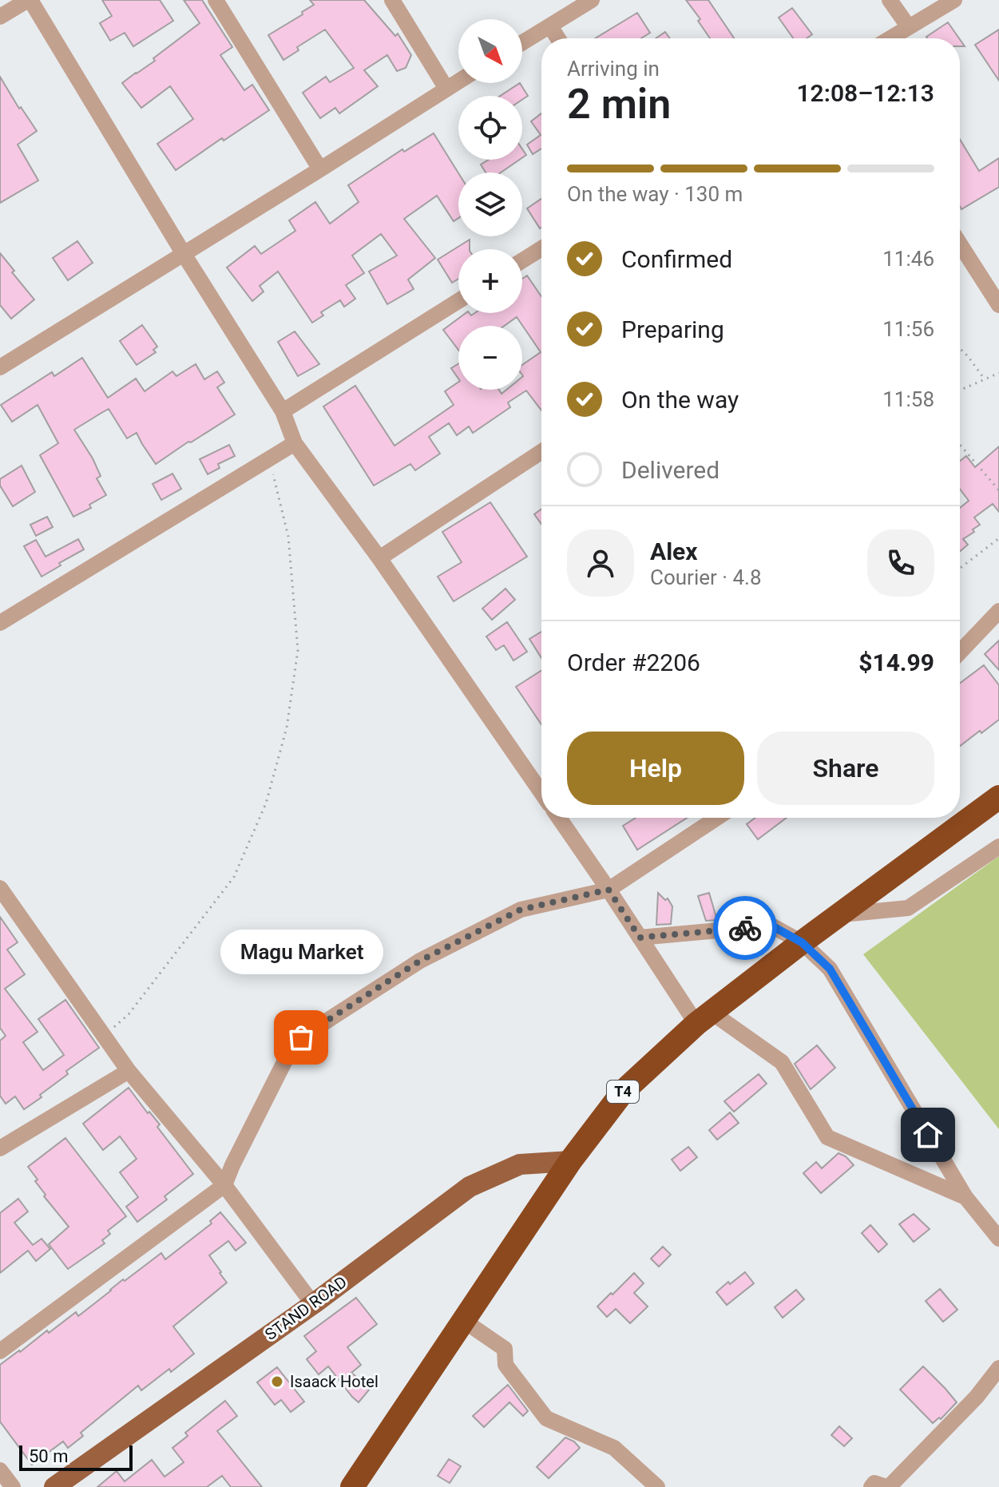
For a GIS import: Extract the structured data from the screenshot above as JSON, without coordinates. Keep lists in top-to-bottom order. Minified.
{"streets":{"highway":["T4"],"main road":["STAND ROAD"]},"crossings":[["T4","STAND ROAD"]],"places":["Magu Market","Isaack Hotel"],"scale_bar":"50 m","north":"bottom right","page":{"map_buttons":["+","−"],"heading":["2 min","Arriving in","12:08–12:13"],"panel":["Alex","Courier · 4.8","Order #2206","$14.99"],"bar":"On the way · 130 m","list":[["Confirmed","11:46"],["Preparing","11:56"],["On the way","11:58"],"Delivered"],"buttons":["Help","Share"],"bubble":"Magu Market","scale":"50 m"}}
